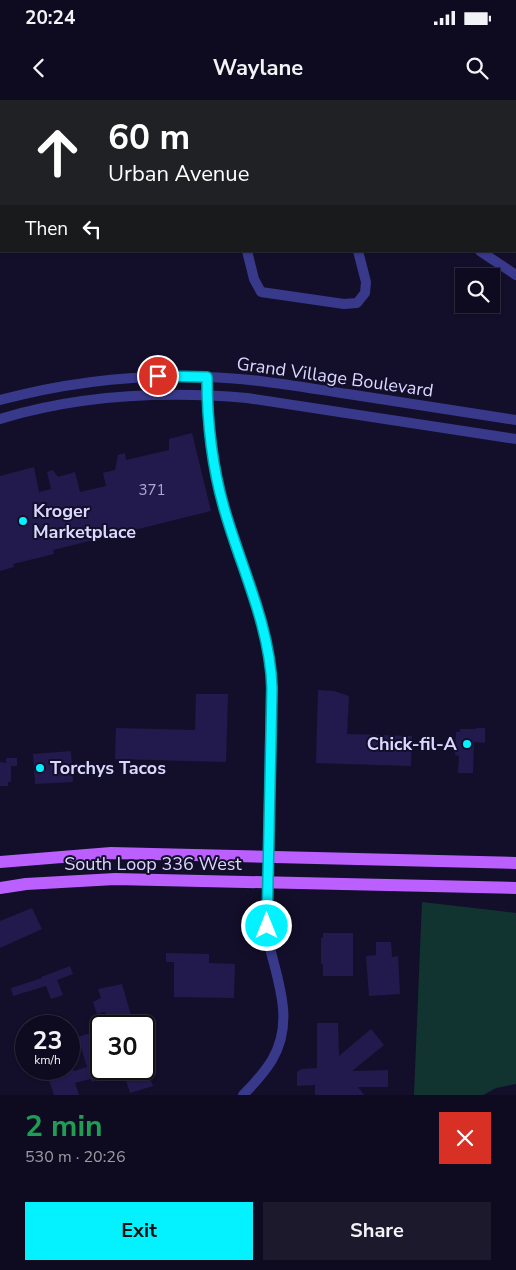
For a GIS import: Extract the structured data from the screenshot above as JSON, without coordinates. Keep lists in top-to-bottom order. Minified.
{"streets":{"main road":["South Loop 336 West"],"street":["Grand Village Boulevard"]},"places":["Kroger Marketplace","Chick-fil-A","Torchys Tacos"],"house_numbers":["371"],"page":{"status":"20:24","header":"Waylane","turn":["60 m","Urban Avenue"],"then":"Then","speed":"23 km/h","limit":"30","heading":["2 min","530 m · 20:26"],"buttons":["Exit","Share"]}}
